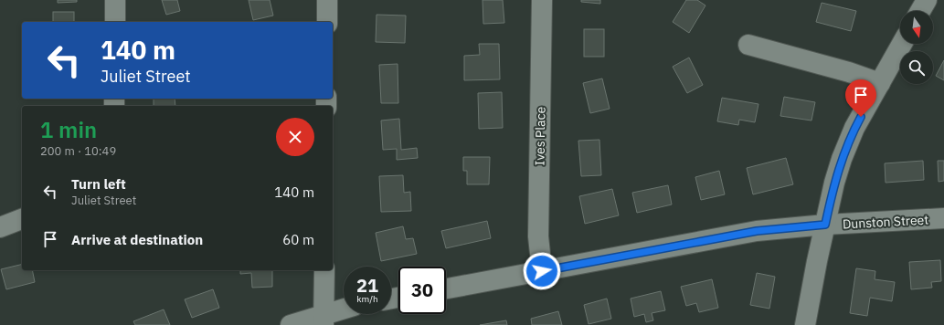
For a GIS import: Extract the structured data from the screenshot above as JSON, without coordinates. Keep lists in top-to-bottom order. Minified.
{"streets":{"street":["Ives Place","Dunston Street"]},"crossings":[["Ives Place","Dunston Street"]],"north":"bottom","page":{"turn":["140 m","Juliet Street"],"heading":["1 min","200 m · 10:49"],"list":[{"name":"Turn left","note":"Juliet Street","value":"140 m"},{"name":"Arrive at destination","value":"60 m"}],"speed":"21 km/h","limit":"30"}}
